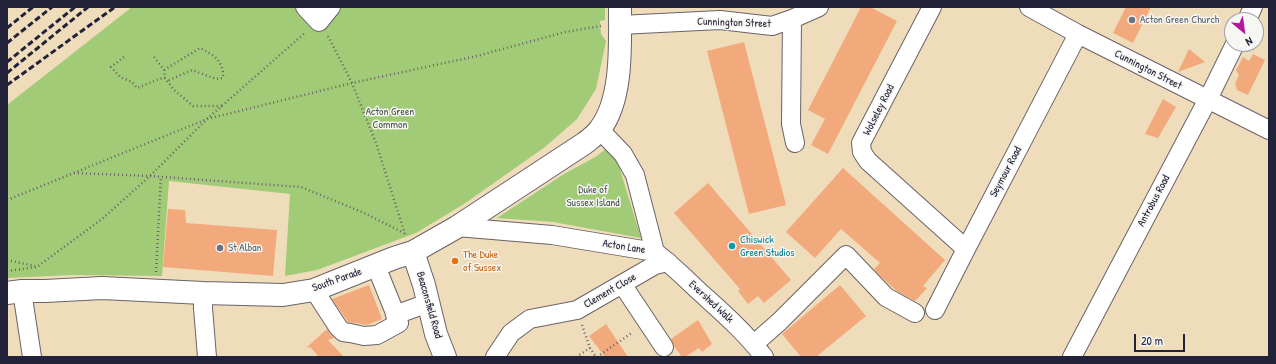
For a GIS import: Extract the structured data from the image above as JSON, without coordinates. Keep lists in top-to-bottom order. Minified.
{"streets":{"main road":["South Parade","Beaconsfield Road"],"street":["Cunnington Street","Wolseley Road","Seymour Road","Antrobus Road","Acton Lane","Clement Close","Evershed Walk"]},"crossings":[["Cunnington Street","Seymour Road"],["Cunnington Street","Antrobus Road"],["Wolseley Road","Seymour Road"],["Acton Lane","South Parade"],["Acton Lane","Clement Close"],["Acton Lane","Evershed Walk"],["South Parade","Beaconsfield Road"],["Clement Close","Evershed Walk"]],"parks":["Acton Green Common","Duke of Sussex Island"],"places":["Acton Green Church","Chiswick Green Studios","St Alban","The Duke of Sussex"],"scale_bar":"20 m","north":"bottom right"}
